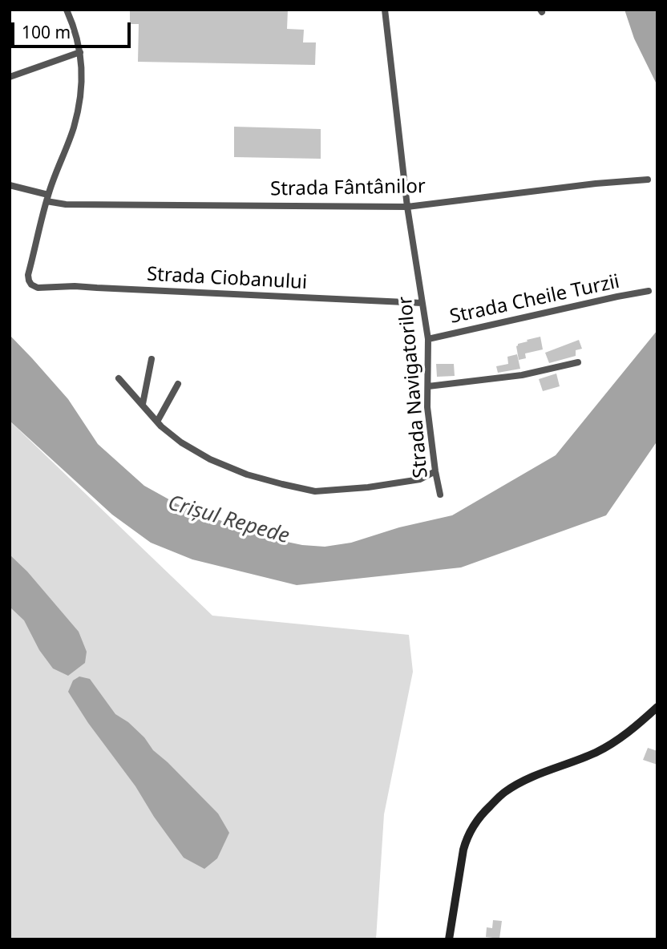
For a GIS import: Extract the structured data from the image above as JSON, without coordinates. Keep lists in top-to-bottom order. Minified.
{"streets":{"street":["Strada Fântânilor","Strada Ciobanului","Strada Cheile Turzii","Strada Navigatorilor"]},"crossings":[["Strada Fântânilor","Strada Ciobanului"],["Strada Fântânilor","Strada Navigatorilor"],["Strada Ciobanului","Strada Navigatorilor"],["Strada Cheile Turzii","Strada Navigatorilor"]],"water":["Crișul Repede"],"scale_bar":"100 m"}
